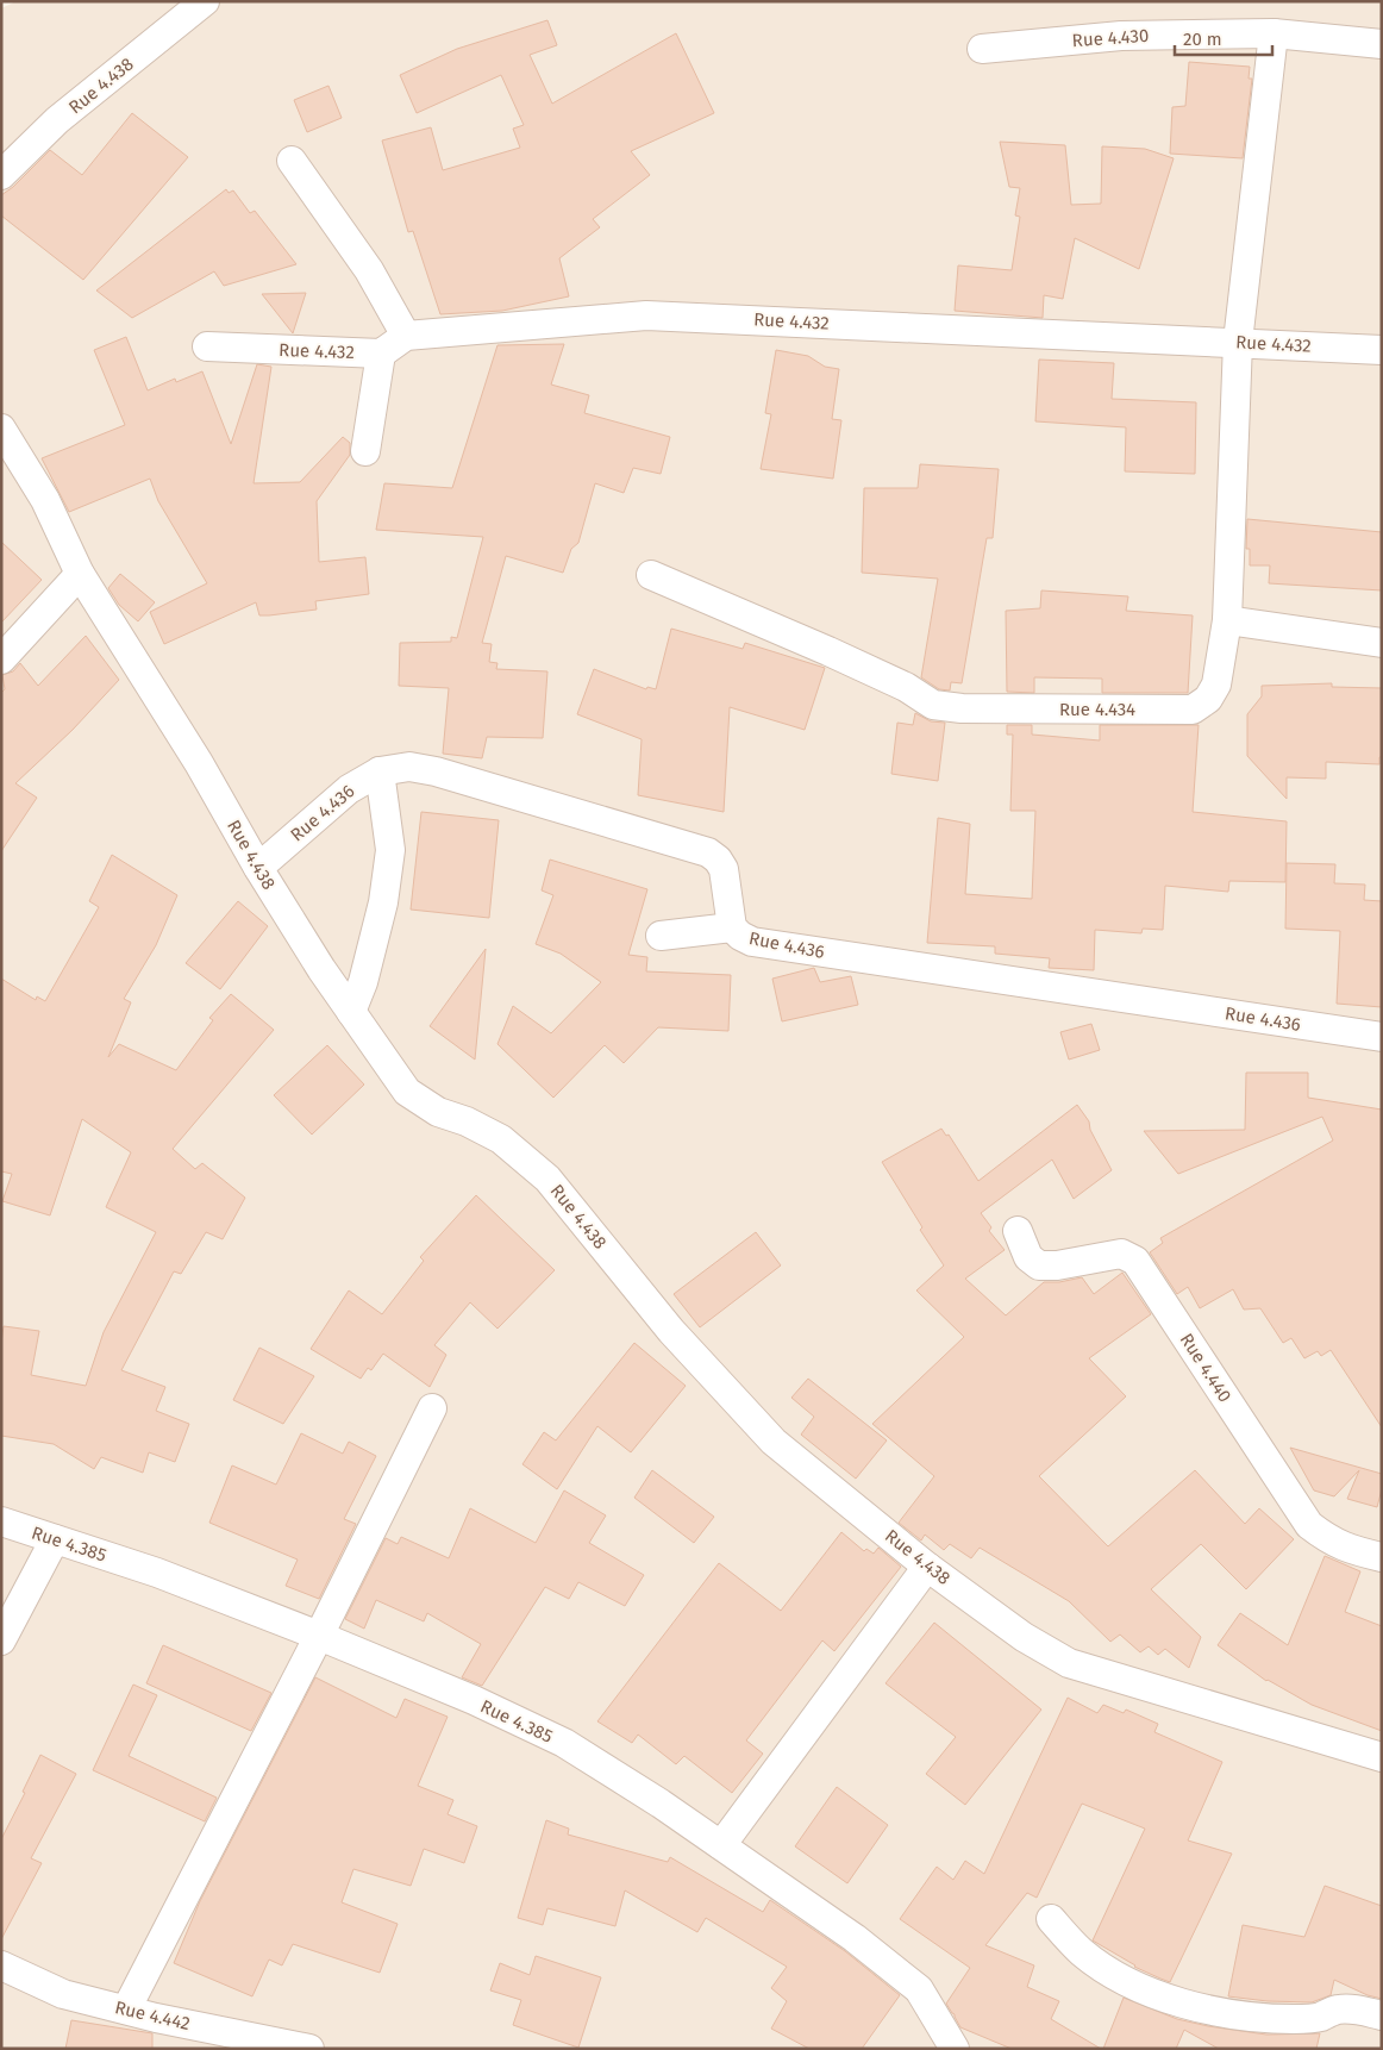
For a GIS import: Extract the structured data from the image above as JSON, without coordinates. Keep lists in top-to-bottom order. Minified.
{"streets":{"street":["Rue 4.430","Rue 4.438","Rue 4.432","Rue 4.434","Rue 4.436","Rue 4.440","Rue 4.385","Rue 4.442"]},"crossings":[["Rue 4.430","Rue 4.434"],["Rue 4.438","Rue 4.436"],["Rue 4.432","Rue 4.434"]],"scale_bar":"20 m"}
